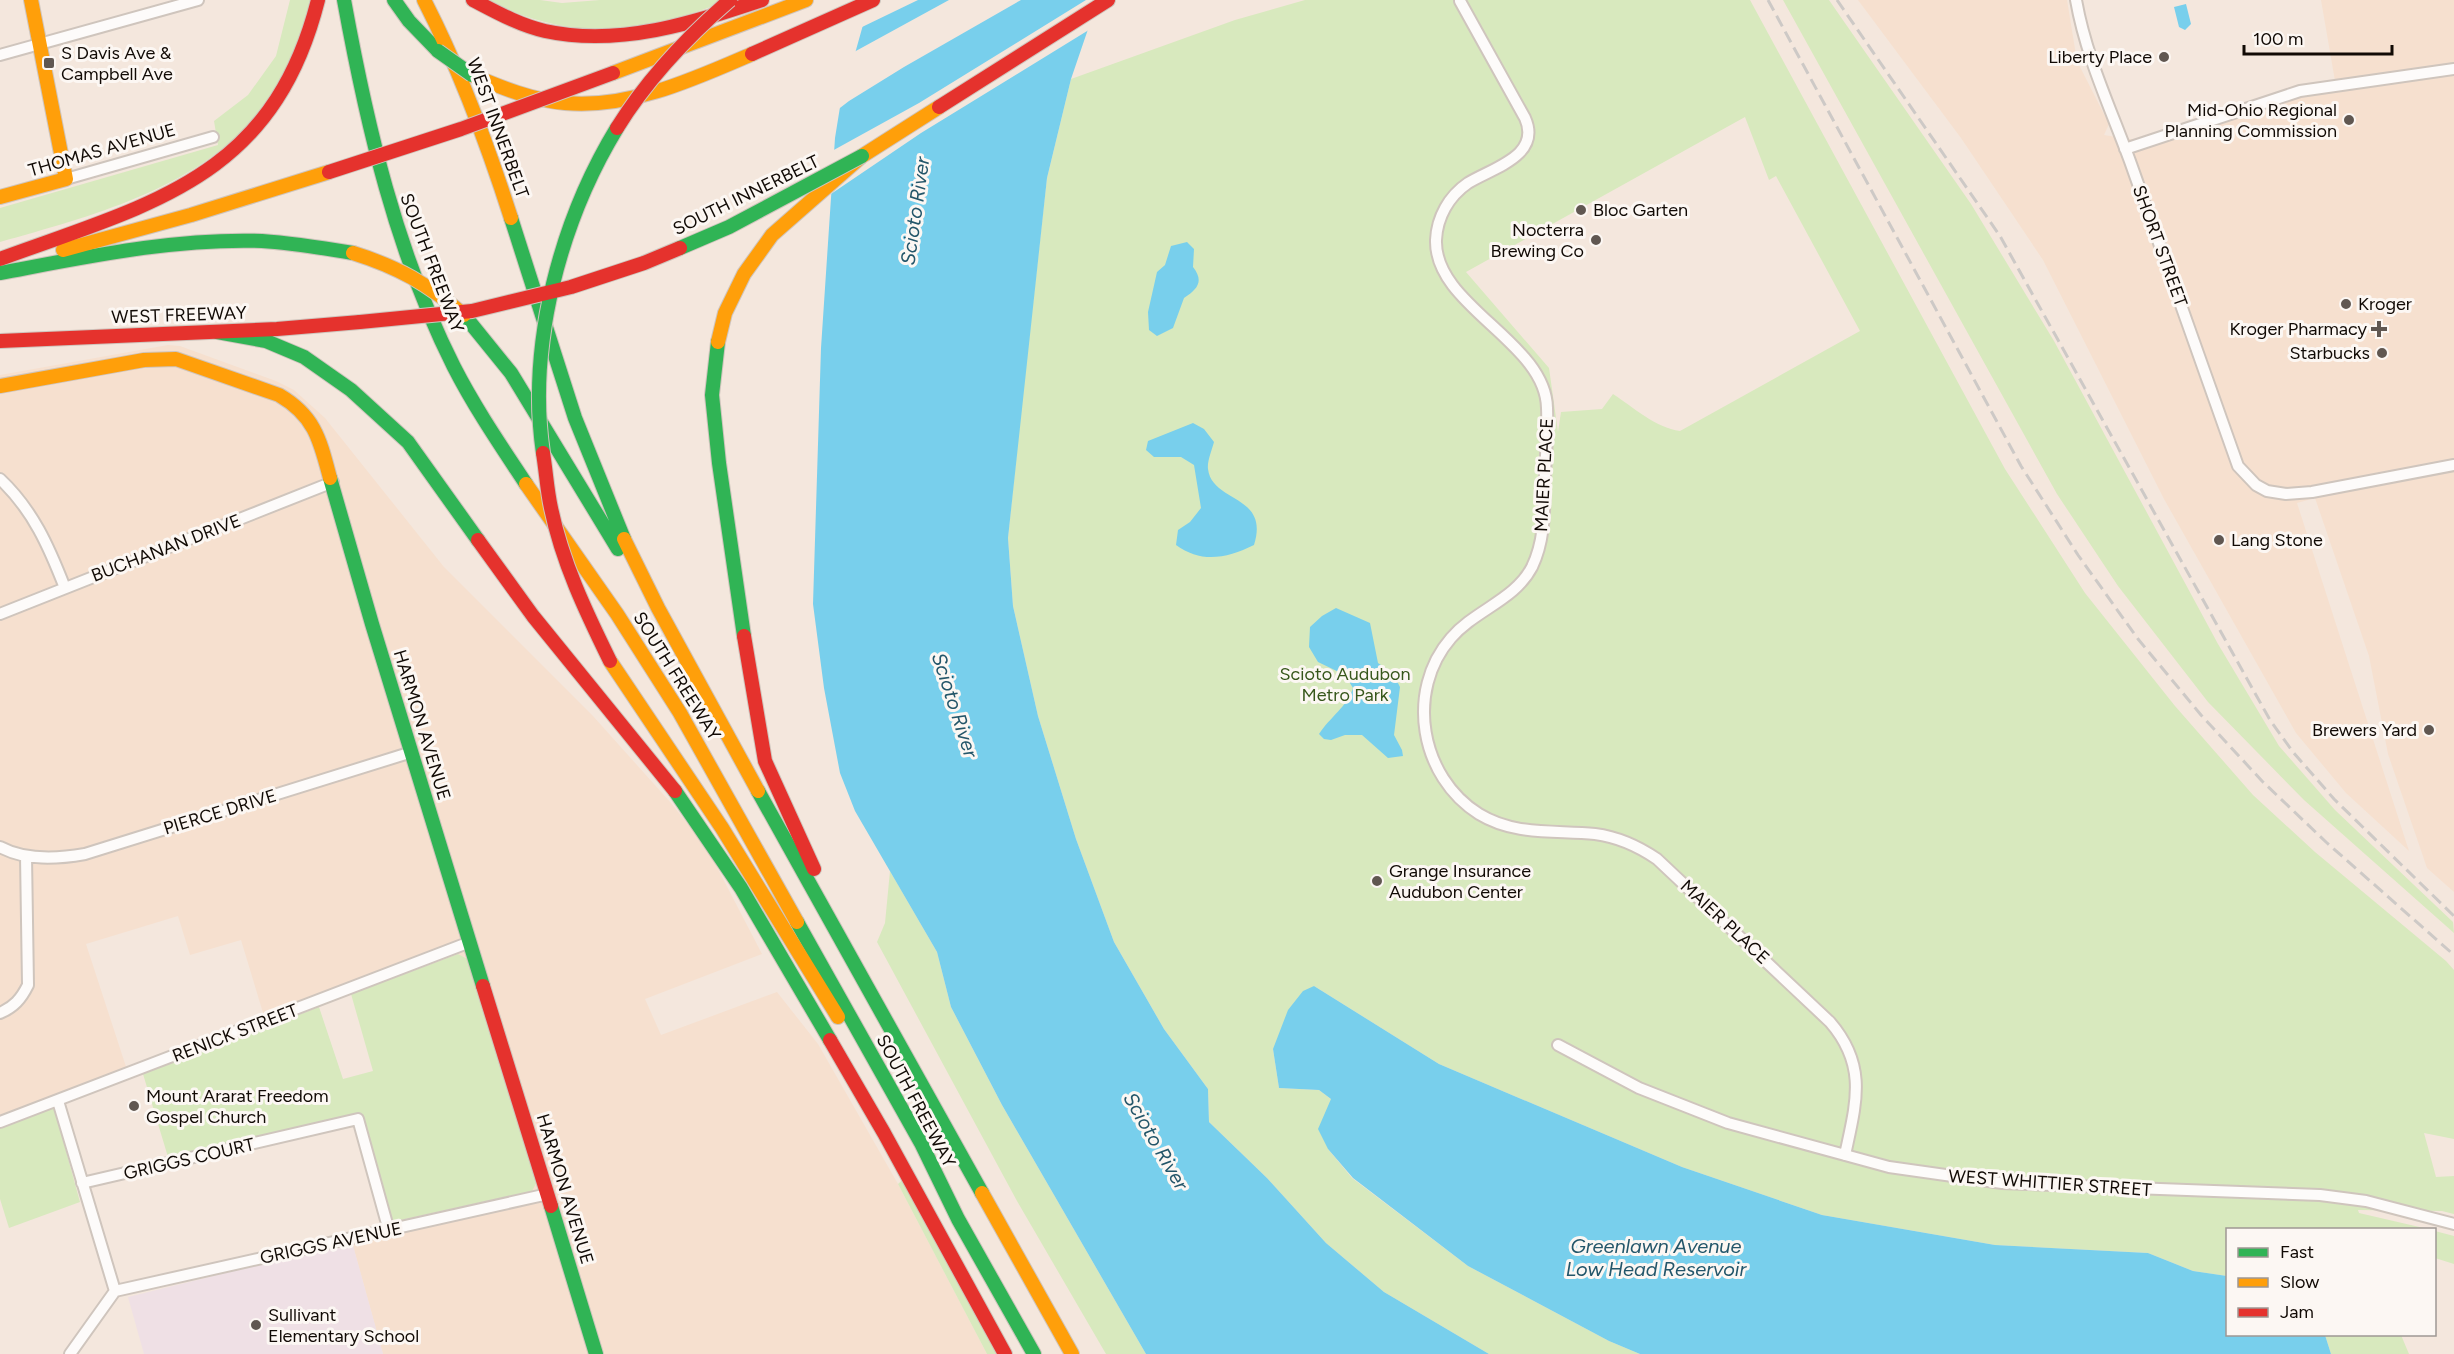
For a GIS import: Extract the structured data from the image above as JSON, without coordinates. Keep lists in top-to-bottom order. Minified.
{"streets":{"main road":["WEST INNERBELT","THOMAS AVENUE","SOUTH INNERBELT","SOUTH FREEWAY","WEST FREEWAY","HARMON AVENUE"],"street":["SHORT STREET","MAIER PLACE","BUCHANAN DRIVE","PIERCE DRIVE","RENICK STREET","GRIGGS COURT","WEST WHITTIER STREET","GRIGGS AVENUE"]},"crossings":[["WEST INNERBELT","SOUTH FREEWAY"],["SOUTH INNERBELT","WEST FREEWAY"],["MAIER PLACE","WEST WHITTIER STREET"],["BUCHANAN DRIVE","HARMON AVENUE"],["HARMON AVENUE","PIERCE DRIVE"],["HARMON AVENUE","RENICK STREET"],["HARMON AVENUE","GRIGGS AVENUE"],["GRIGGS COURT","GRIGGS AVENUE"]],"water":["Scioto River","Greenlawn Avenue Low Head Reservoir"],"parks":["Scioto Audubon Metro Park"],"places":{"other":["Liberty Place","Mid-Ohio Regional Planning Commission","Bloc Garten","Nocterra Brewing Co","Kroger","Starbucks","Lang Stone","Brewers Yard","Grange Insurance Audubon Center","Mount Ararat Freedom Gospel Church","Sullivant Elementary School"],"transit":["S Davis Ave & Campbell Ave"],"health":["Kroger Pharmacy"]},"legend":["Fast","Slow","Jam"],"scale_bar":"100 m"}
